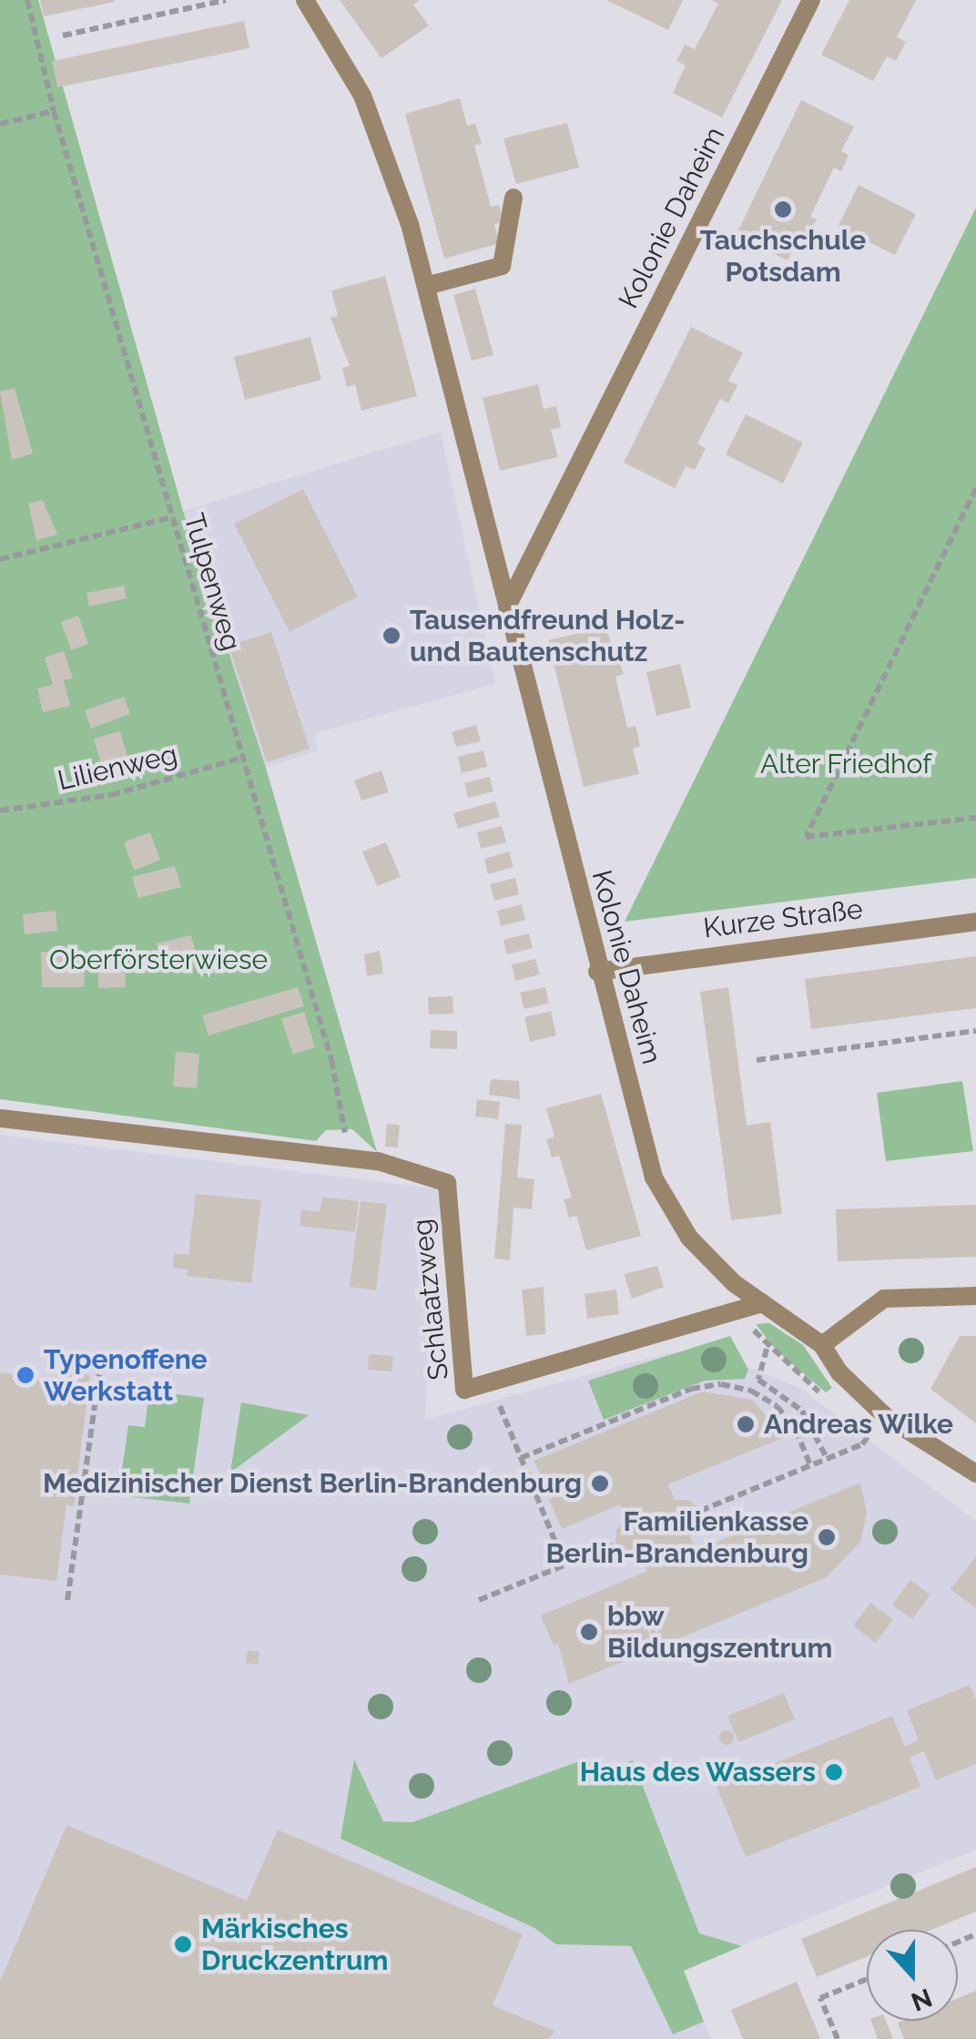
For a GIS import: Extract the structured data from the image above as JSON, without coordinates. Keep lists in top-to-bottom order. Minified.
{"streets":{"street":["Kolonie Daheim","Kurze Straße","Schlaatzweg"],"path":["Tulpenweg","Lilienweg"]},"crossings":[["Kolonie Daheim","Kurze Straße"],["Kolonie Daheim","Schlaatzweg"],["Tulpenweg","Lilienweg"],["Tulpenweg","Schlaatzweg"]],"parks":["Alter Friedhof","Oberförsterwiese"],"places":["Tauchschule Potsdam","Tausendfreund Holz- und Bautenschutz","Typenoffene Werkstatt","Andreas Wilke","Medizinischer Dienst Berlin-Brandenburg","Familienkasse Berlin-Brandenburg","bbw Bildungszentrum","Haus des Wassers","Märkisches Druckzentrum"],"north":"bottom"}
